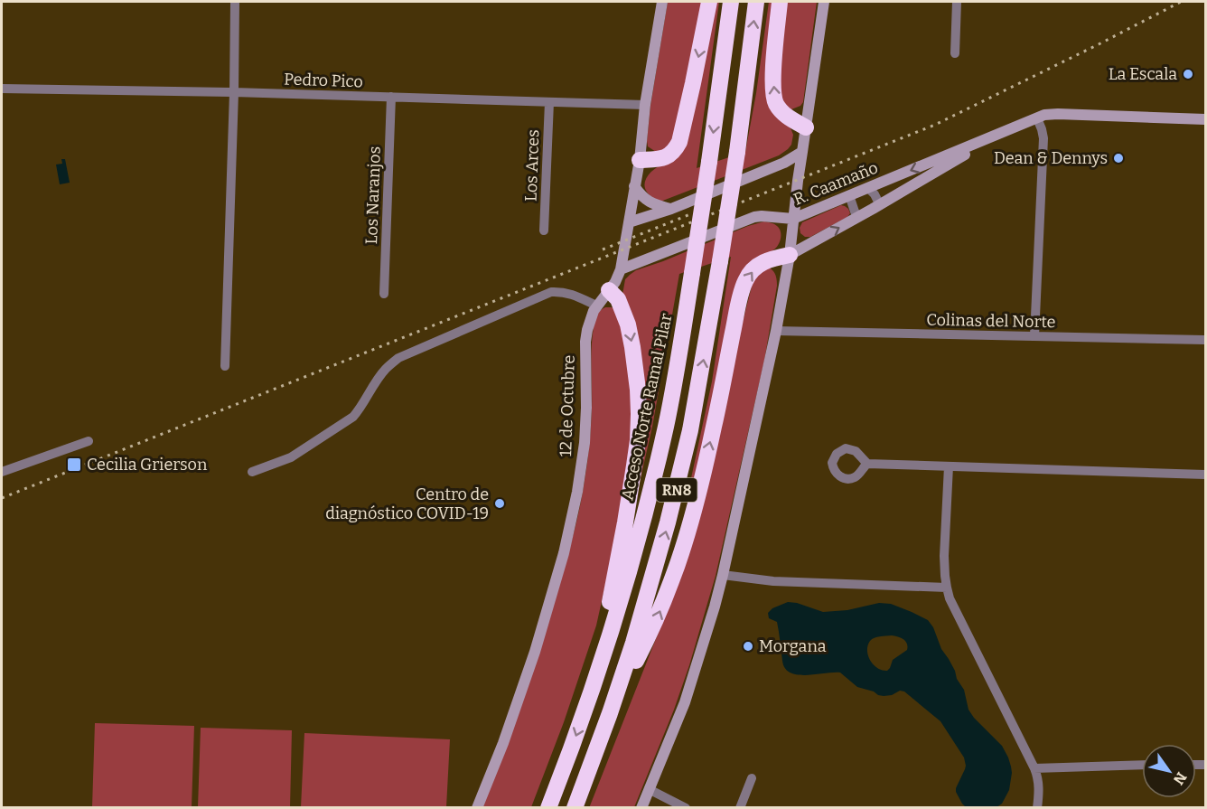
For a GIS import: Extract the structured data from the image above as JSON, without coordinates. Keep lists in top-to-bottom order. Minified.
{"streets":{"highway":["Acceso Norte Ramal Pilar","RN8"],"street":["Pedro Pico","Los Arces","R. Caamaño","Los Naranjos","Colinas del Norte","12 de Octubre"]},"crossings":[["Pedro Pico","Los Arces"],["Pedro Pico","Los Naranjos"],["Pedro Pico","12 de Octubre"],["R. Caamaño","12 de Octubre"]],"places":{"other":["La Escala","Dean & Dennys","Centro de diagnóstico COVID-19","Morgana"],"transit":["Cecilia Grierson"]},"north":"bottom right"}
